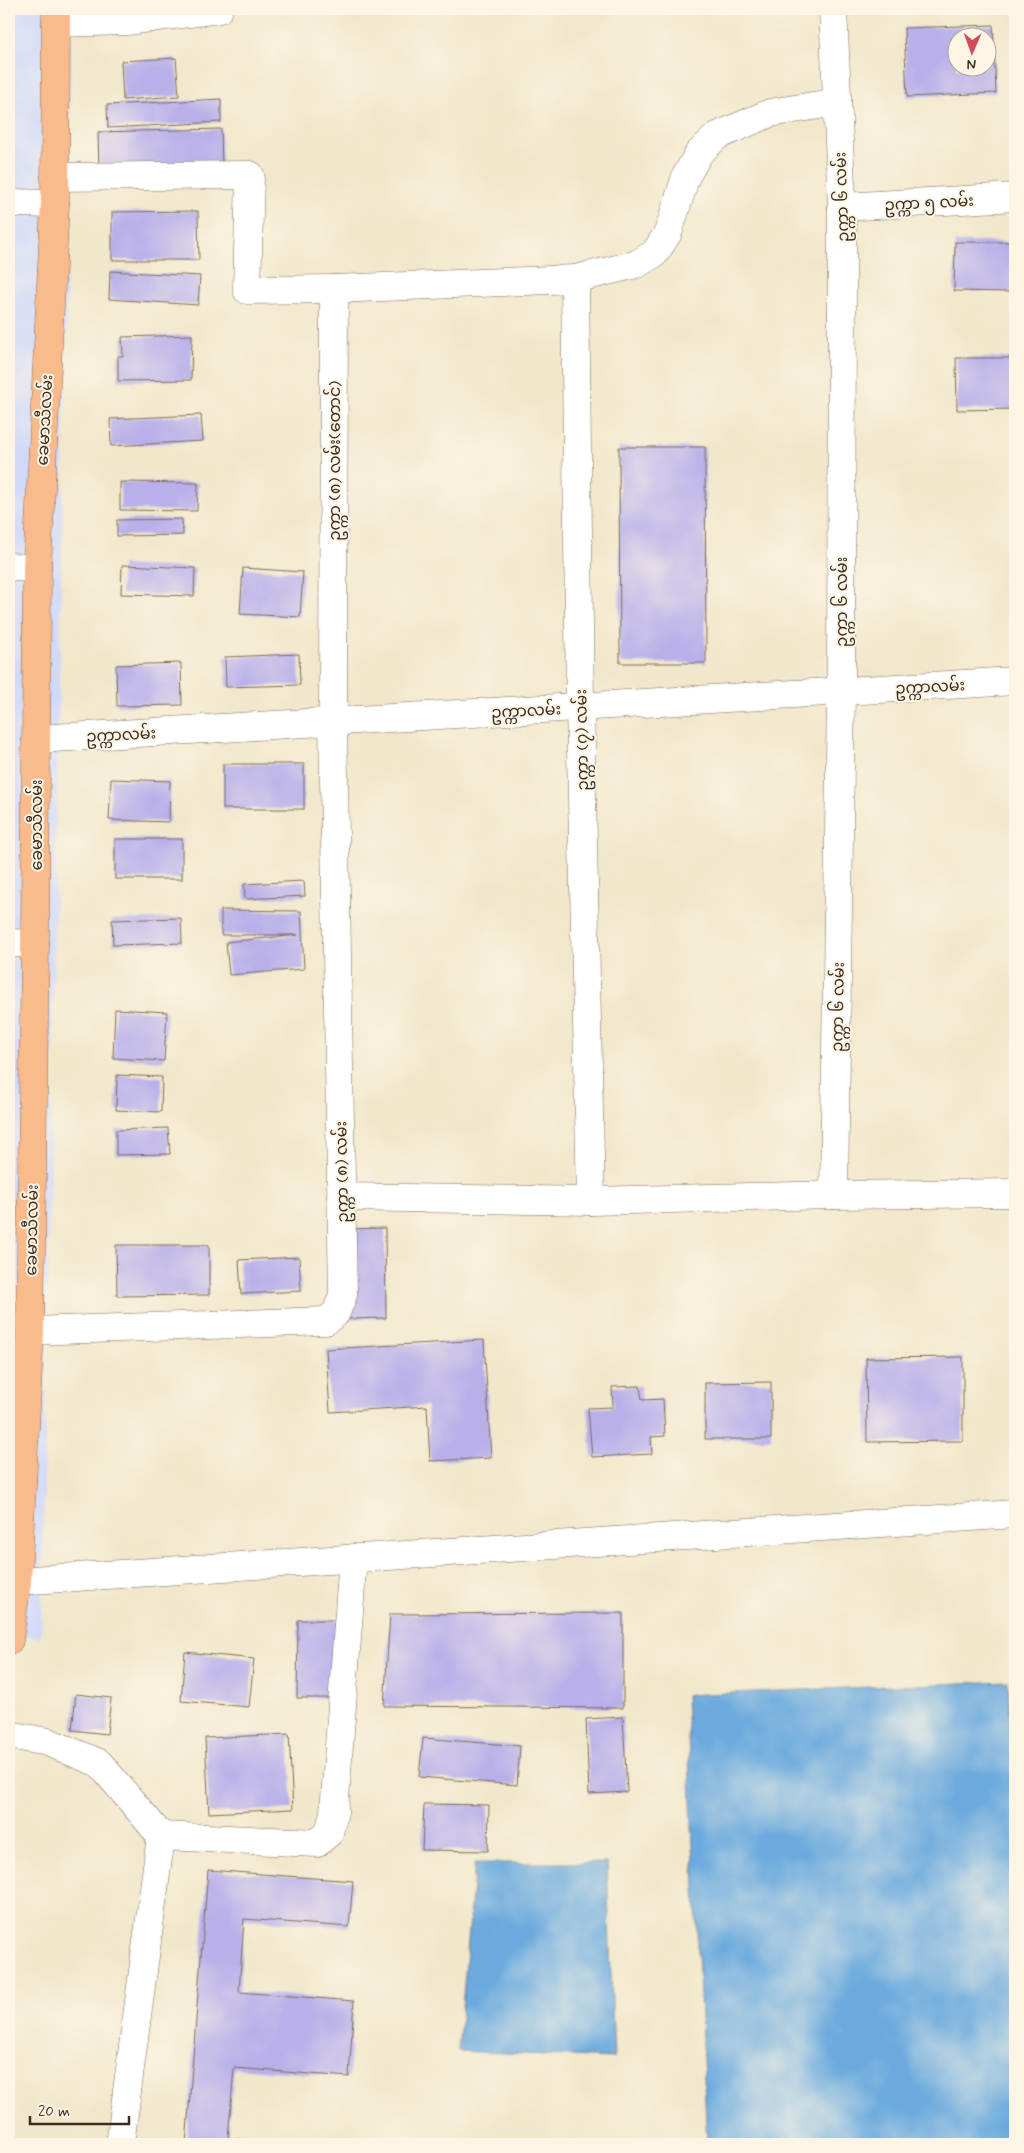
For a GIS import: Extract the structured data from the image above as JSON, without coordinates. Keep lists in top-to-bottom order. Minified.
{"streets":{"main road":["ခေမာသီလမ်း"],"street":["ဥက္ကာ ၆ လမ်း","ဥက္ကာ ၅ လမ်း","ဥက္ကာ (၈) လမ်း(တောင်)","ဥက္ကာလမ်း","ဥက္ကာ (၇) လမ်း","ဥက္ကာ (၈) လမ်း"]},"crossings":[["ဥက္ကာ ၆ လမ်း","ဥက္ကာ ၅ လမ်း"],["ဥက္ကာ ၆ လမ်း","ဥက္ကာလမ်း"],["ခေမာသီလမ်း","ဥက္ကာလမ်း"],["ခေမာသီလမ်း","ဥက္ကာ (၈) လမ်း"],["ဥက္ကာ (၈) လမ်း(တောင်)","ဥက္ကာလမ်း"],["ဥက္ကာ (၈) လမ်း(တောင်)","ဥက္ကာ (၈) လမ်း"],["ဥက္ကာလမ်း","ဥက္ကာ (၇) လမ်း"],["ဥက္ကာလမ်း","ဥက္ကာ (၈) လမ်း"]],"scale_bar":"20 m","north":"bottom"}
